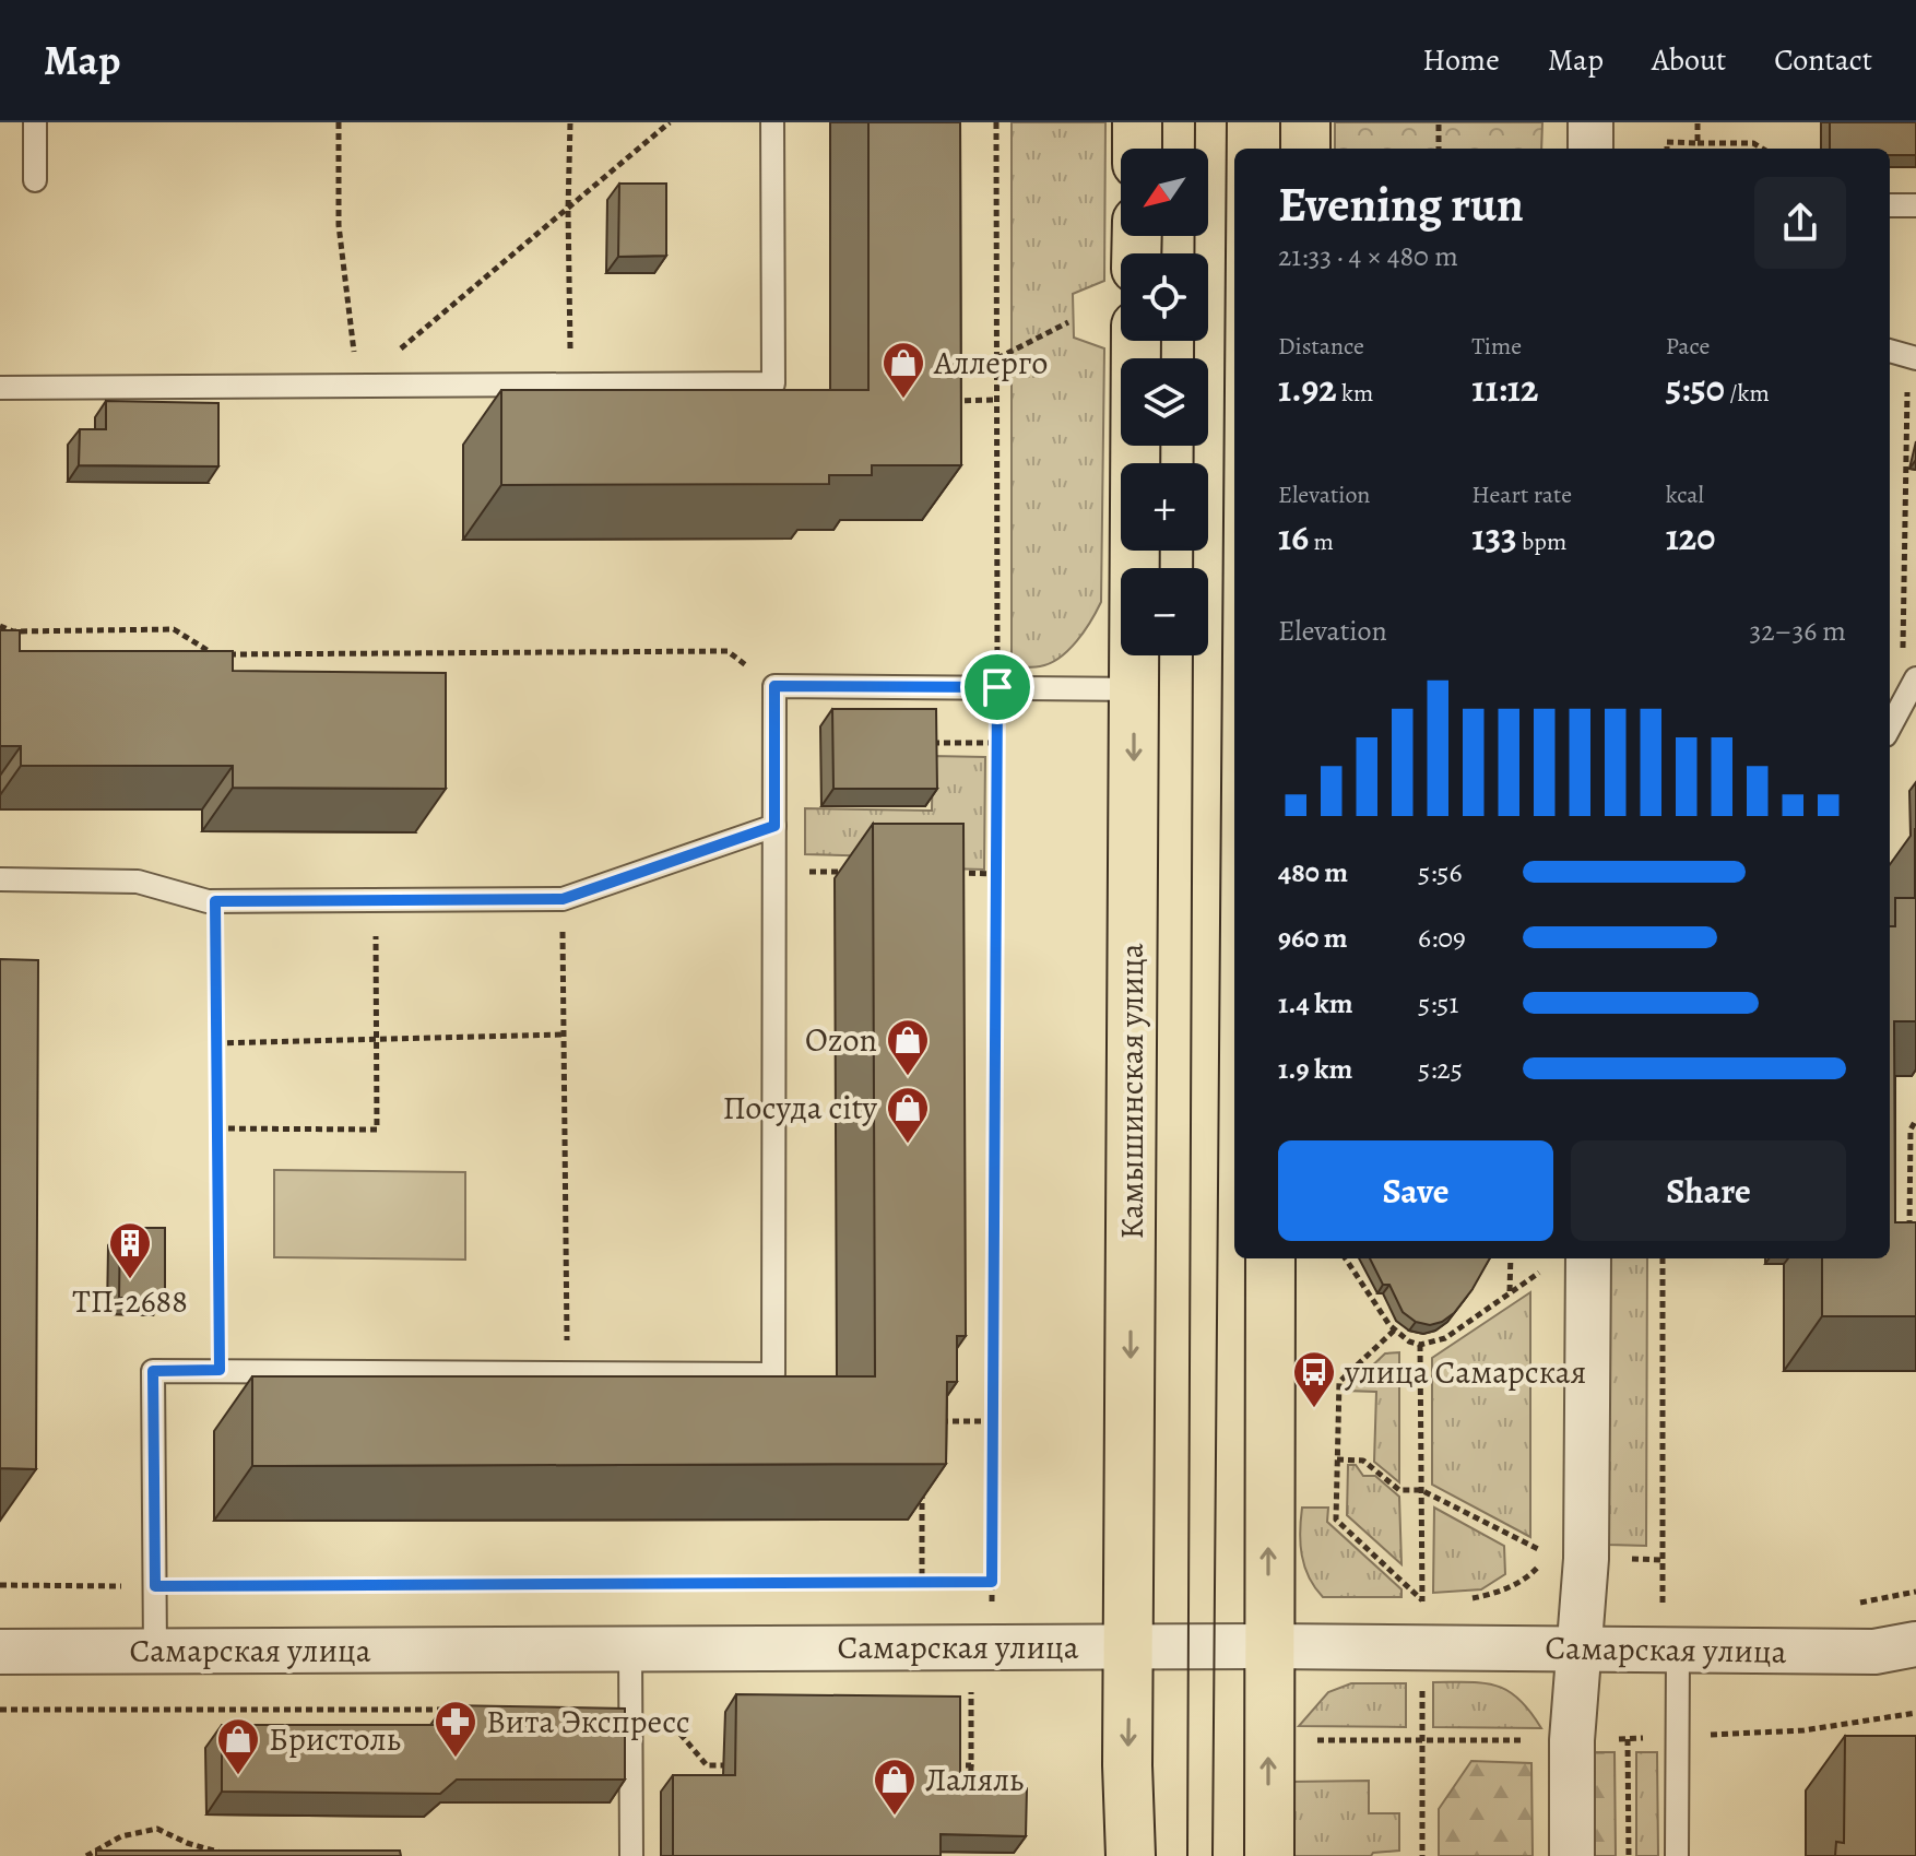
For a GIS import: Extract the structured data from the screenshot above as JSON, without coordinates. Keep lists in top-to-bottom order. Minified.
{"streets":{"main road":["Камышинская улица"],"street":["Самарская улица"]},"crossings":[["Камышинская улица","Самарская улица"]],"places":{"shop":["Аллерго","Ozon","Посуда city","Бристоль","Лаляль"],"building":["ТП-2688"],"bus stop":["улица Самарская"],"pharmacy":["Вита Экспресс"]},"north":"bottom left","page":{"header":"Map","nav":["Home","Map","About","Contact"],"map_buttons":["+","−"],"heading":["Evening run","21:33 · 4 × 480 m"],"stats":[["Distance","1.92 km"],["Time","11:12"],["Pace","5:50 /km"],["Elevation","16 m"],["Heart rate","133 bpm"],["kcal","120"]],"chart":["Elevation","32–36 m"],"list":[{"name":"480 m","note":"5:56"},{"name":"960 m","note":"6:09"},{"name":"1.4 km","note":"5:51"},{"name":"1.9 km","note":"5:25"}],"buttons":["Save","Share"]}}
